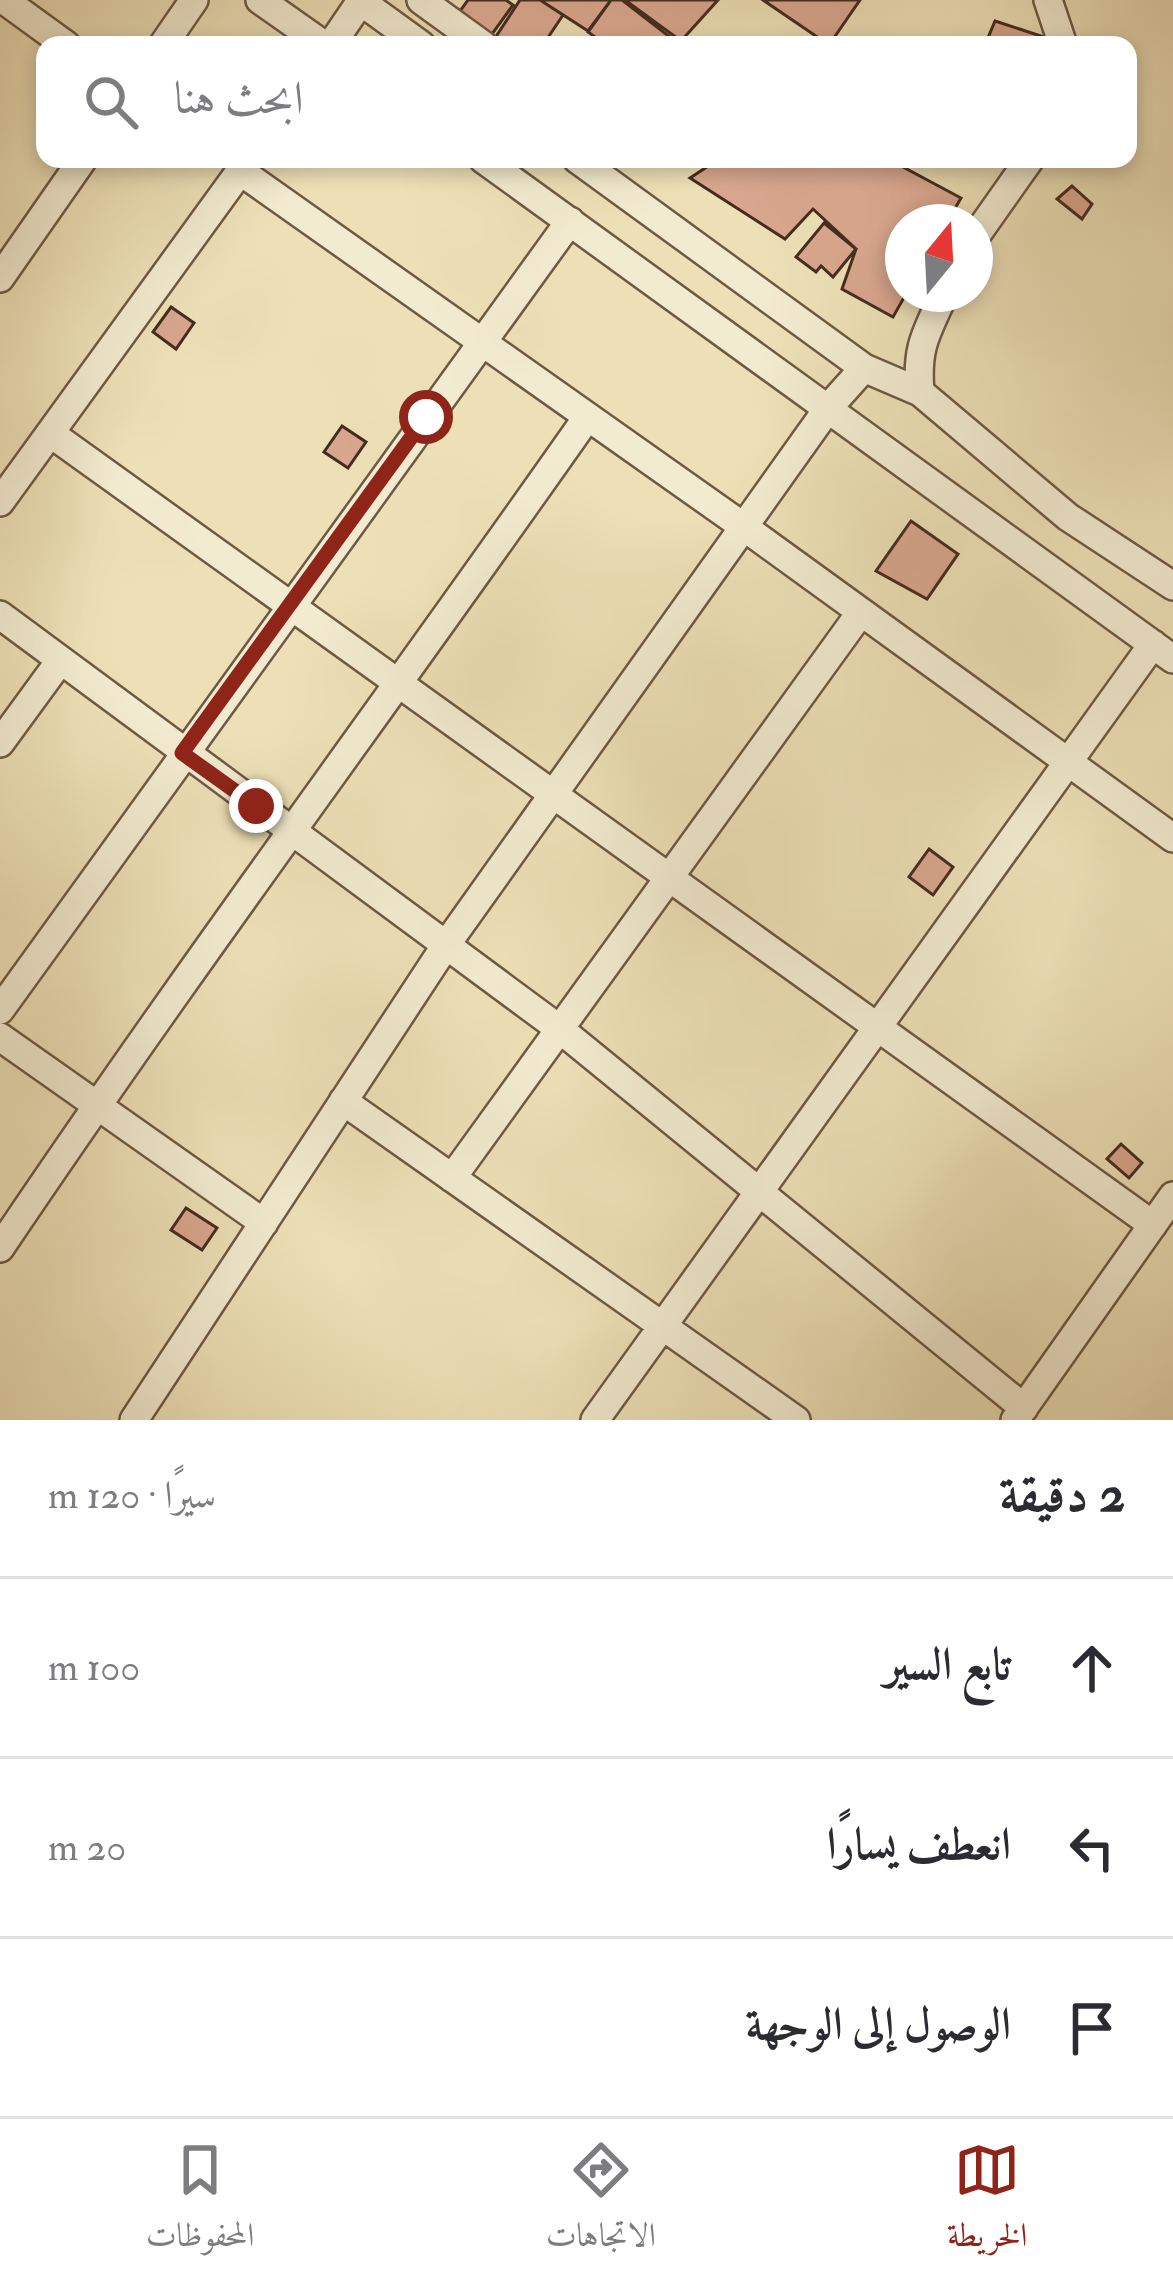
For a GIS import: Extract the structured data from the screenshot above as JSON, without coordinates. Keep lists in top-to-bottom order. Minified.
{"north":"top","page":{"search":"ابحث هنا","heading":["2 دقيقة","سيرًا · 120 m"],"list":[["تابع السير","100 m"],["انعطف يسارًا","20 m"],"الوصول إلى الوجهة"],"nav":["الخريطة","الاتجاهات","المحفوظات"]}}
